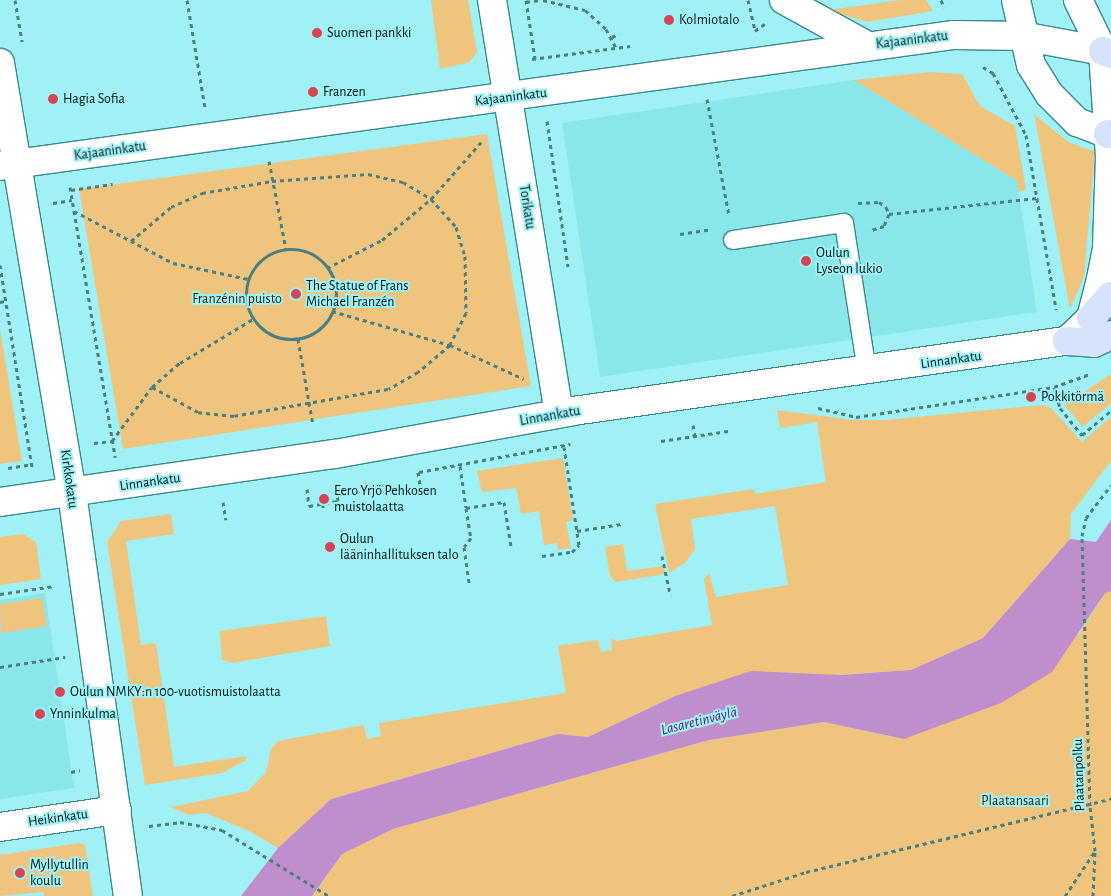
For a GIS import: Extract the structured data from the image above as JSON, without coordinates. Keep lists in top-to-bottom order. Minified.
{"streets":{"main road":["Kajaaninkatu","Torikatu","Linnankatu","Kirkkokatu","Heikinkatu"],"path":["Plaatanpolku"]},"crossings":[["Kajaaninkatu","Torikatu"],["Kajaaninkatu","Kirkkokatu"],["Torikatu","Linnankatu"],["Linnankatu","Kirkkokatu"],["Kirkkokatu","Heikinkatu"]],"water":["Lasaretinväylä"],"parks":["Franzénin puisto","Plaatansaari"],"places":["Kolmiotalo","Suomen pankki","Franzen","Hagia Sofia","Oulun Lyseon lukio","The Statue of Frans Michael Franzén","Pokkitörmä","Eero Yrjö Pehkosen muistolaatta","Oulun lääninhallituksen talo","Oulun NMKY:n 100-vuotismuistolaatta","Ynninkulma","Myllytullin koulu"]}
